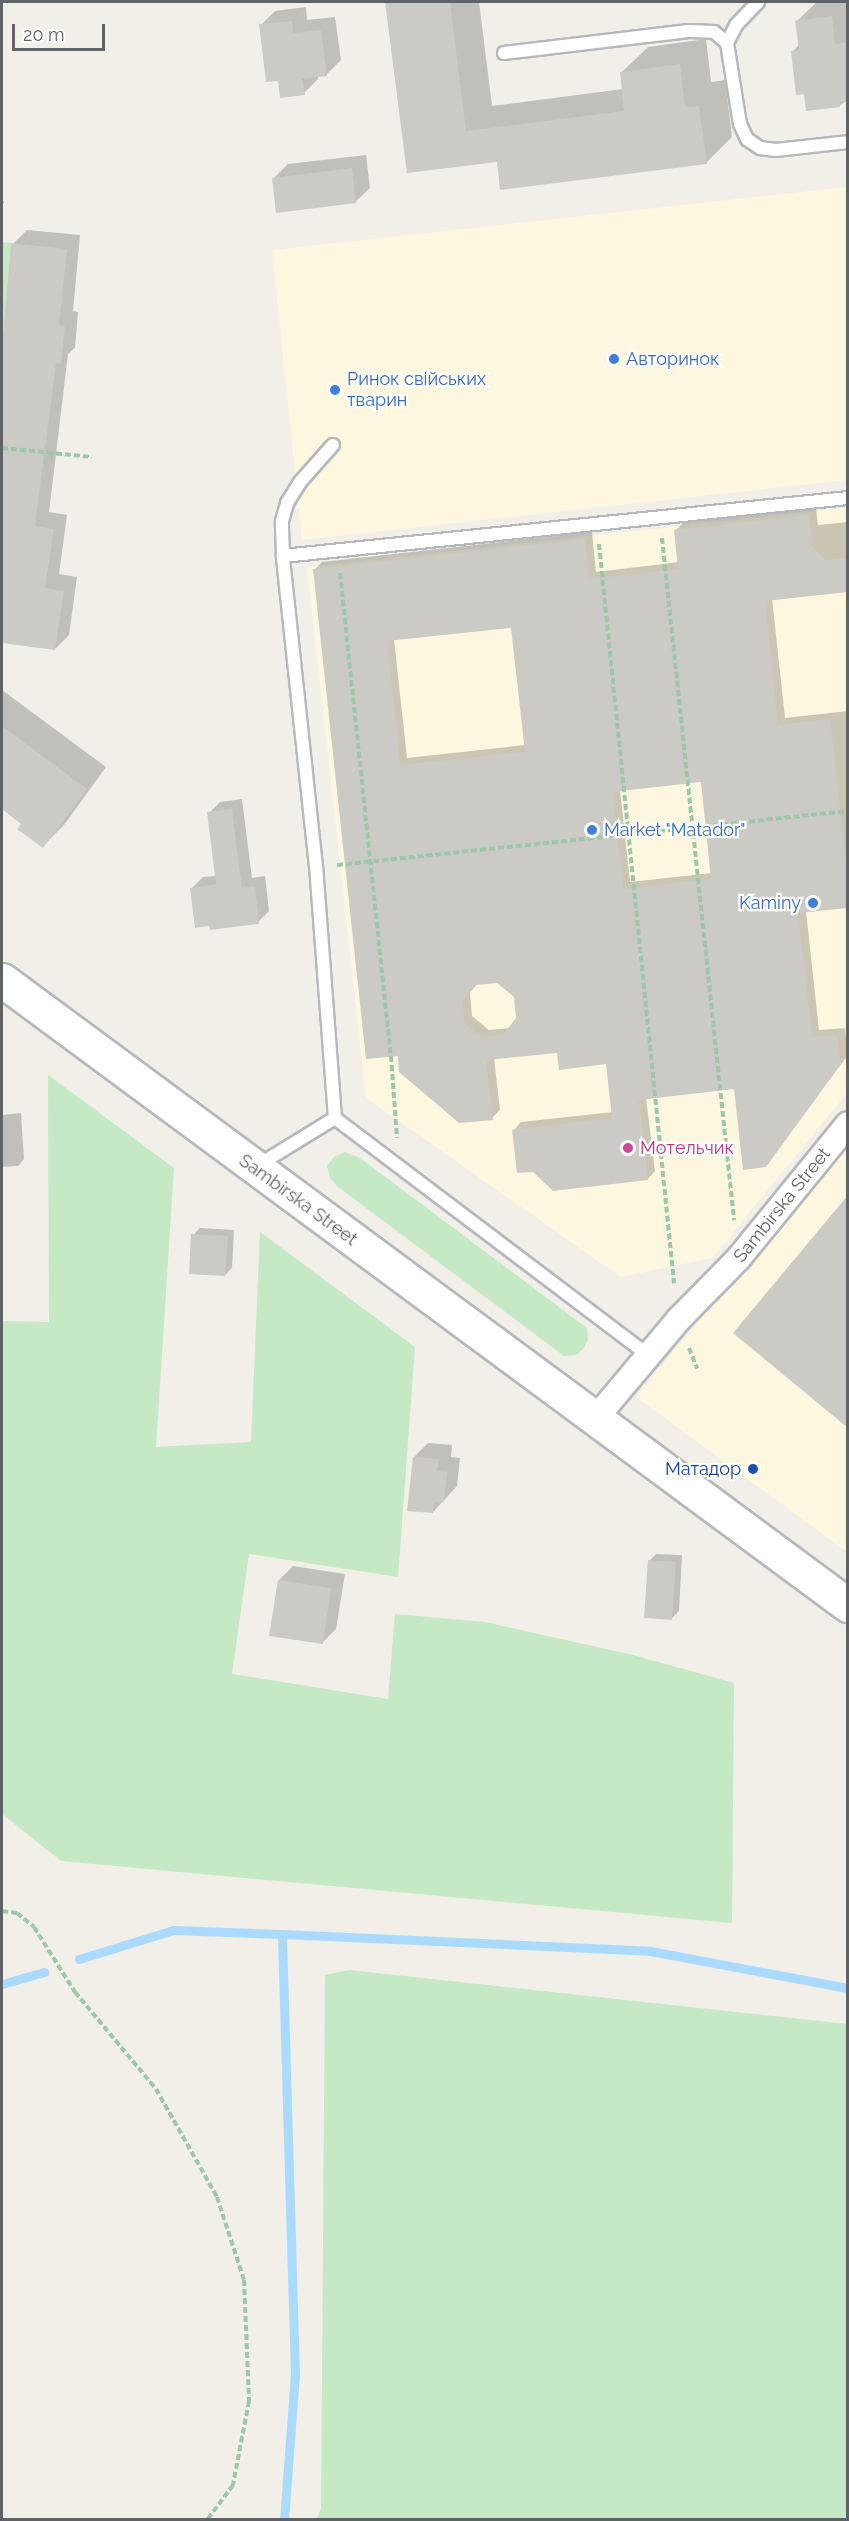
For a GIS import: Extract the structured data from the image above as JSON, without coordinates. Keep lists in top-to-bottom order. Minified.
{"streets":{"main road":["Sambirska Street"]},"places":["Авторинок","Ринок свійських тварин","Market \"Matador\"","Kaminy","Мотельчик","Матадор"],"scale_bar":"20 m"}
